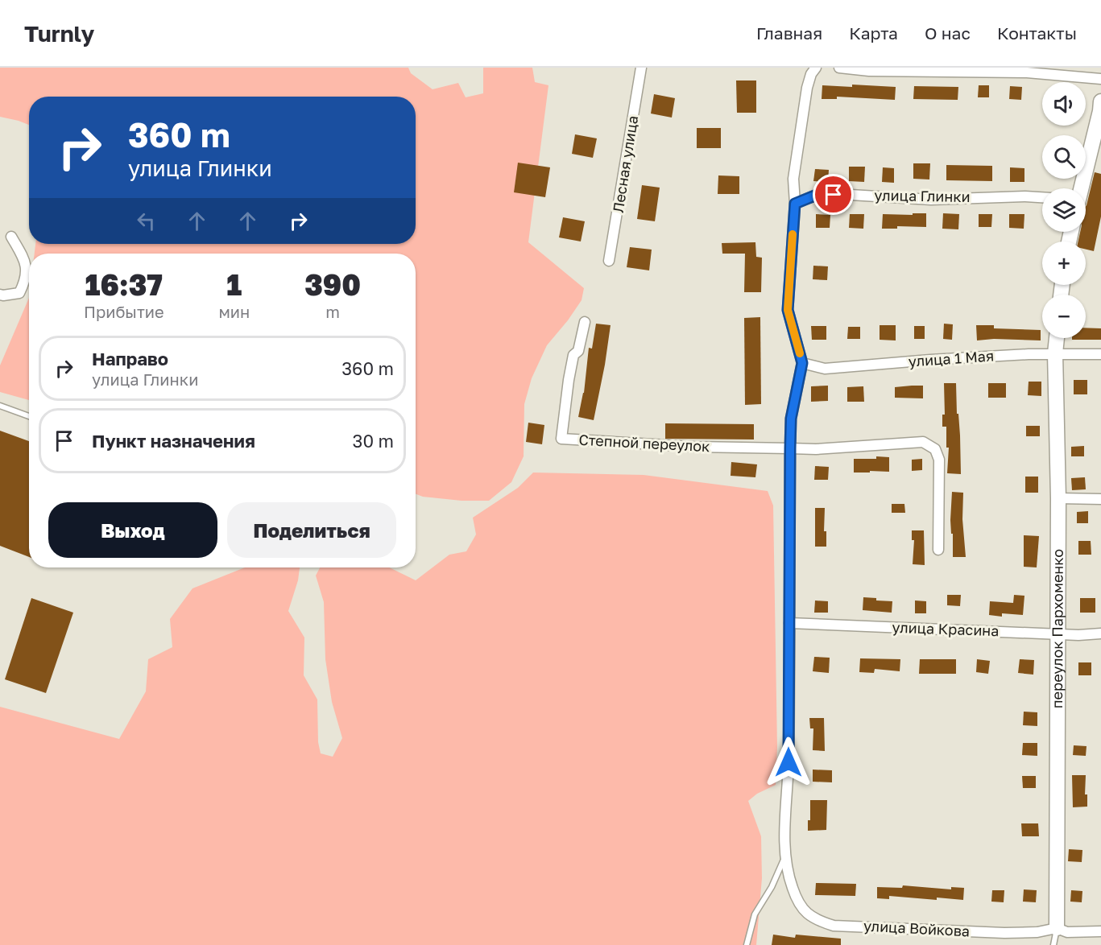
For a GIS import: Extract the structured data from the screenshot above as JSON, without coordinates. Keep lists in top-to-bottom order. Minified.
{"streets":{"street":["Лесная улица","улица Глинки","улица 1 Мая","Степной переулок","переулок Пархоменко","улица Красина","улица Войкова"]},"crossings":[["улица 1 Мая","переулок Пархоменко"],["переулок Пархоменко","улица Красина"],["переулок Пархоменко","улица Войкова"]],"page":{"header":"Turnly","nav":["Главная","Карта","О нас","Контакты"],"map_buttons":["+","−"],"turn":["360 m","улица Глинки"],"eta":["16:37","Прибытие","1","мин","390","m"],"list":[{"name":"Направо","note":"улица Глинки","value":"360 m"},{"name":"Пункт назначения","value":"30 m"}],"buttons":["Выход","Поделиться"]}}
